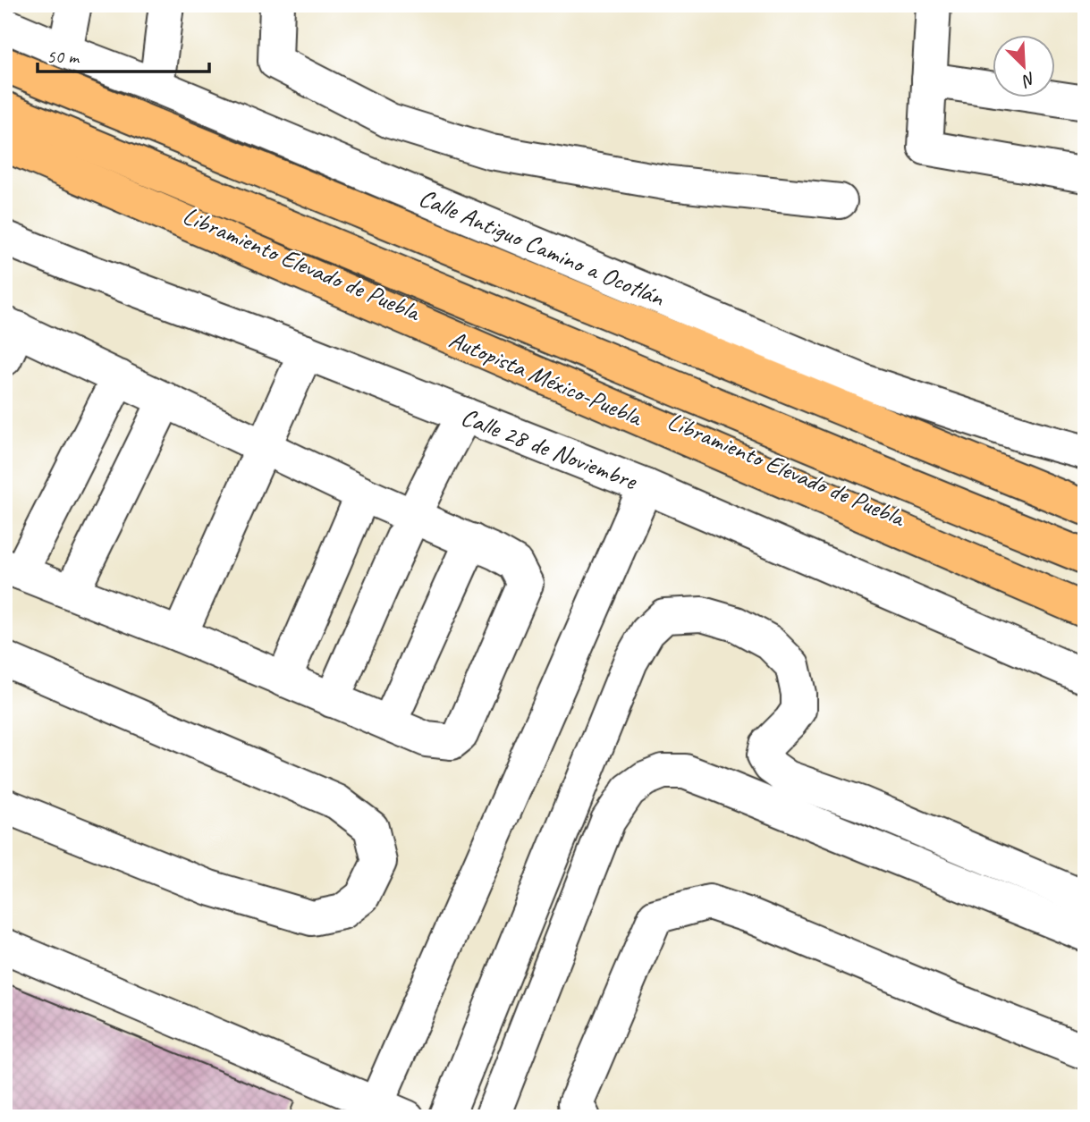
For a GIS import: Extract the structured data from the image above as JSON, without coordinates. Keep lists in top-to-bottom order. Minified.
{"streets":{"highway":["Libramiento Elevado de Puebla","Autopista México-Puebla"],"street":["Calle Antiguo Camino a Ocotlán","Calle 28 de Noviembre"]},"scale_bar":"50 m","north":"bottom right"}
